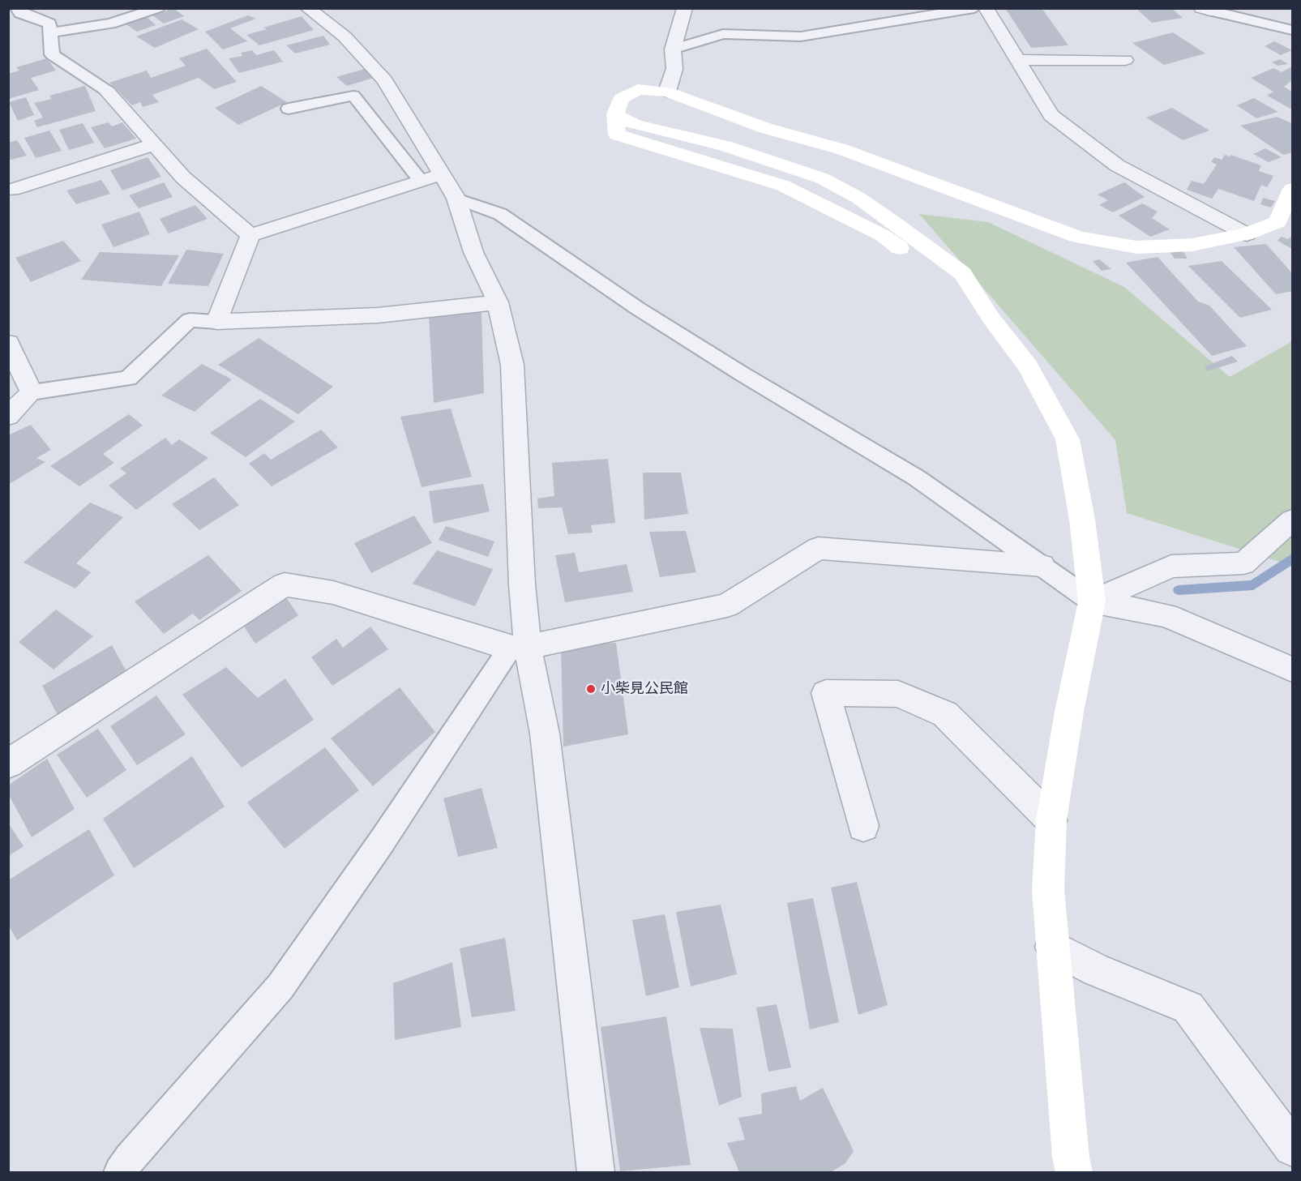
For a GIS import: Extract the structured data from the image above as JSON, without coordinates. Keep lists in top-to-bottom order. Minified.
{"places":["小柴見公民館"]}
